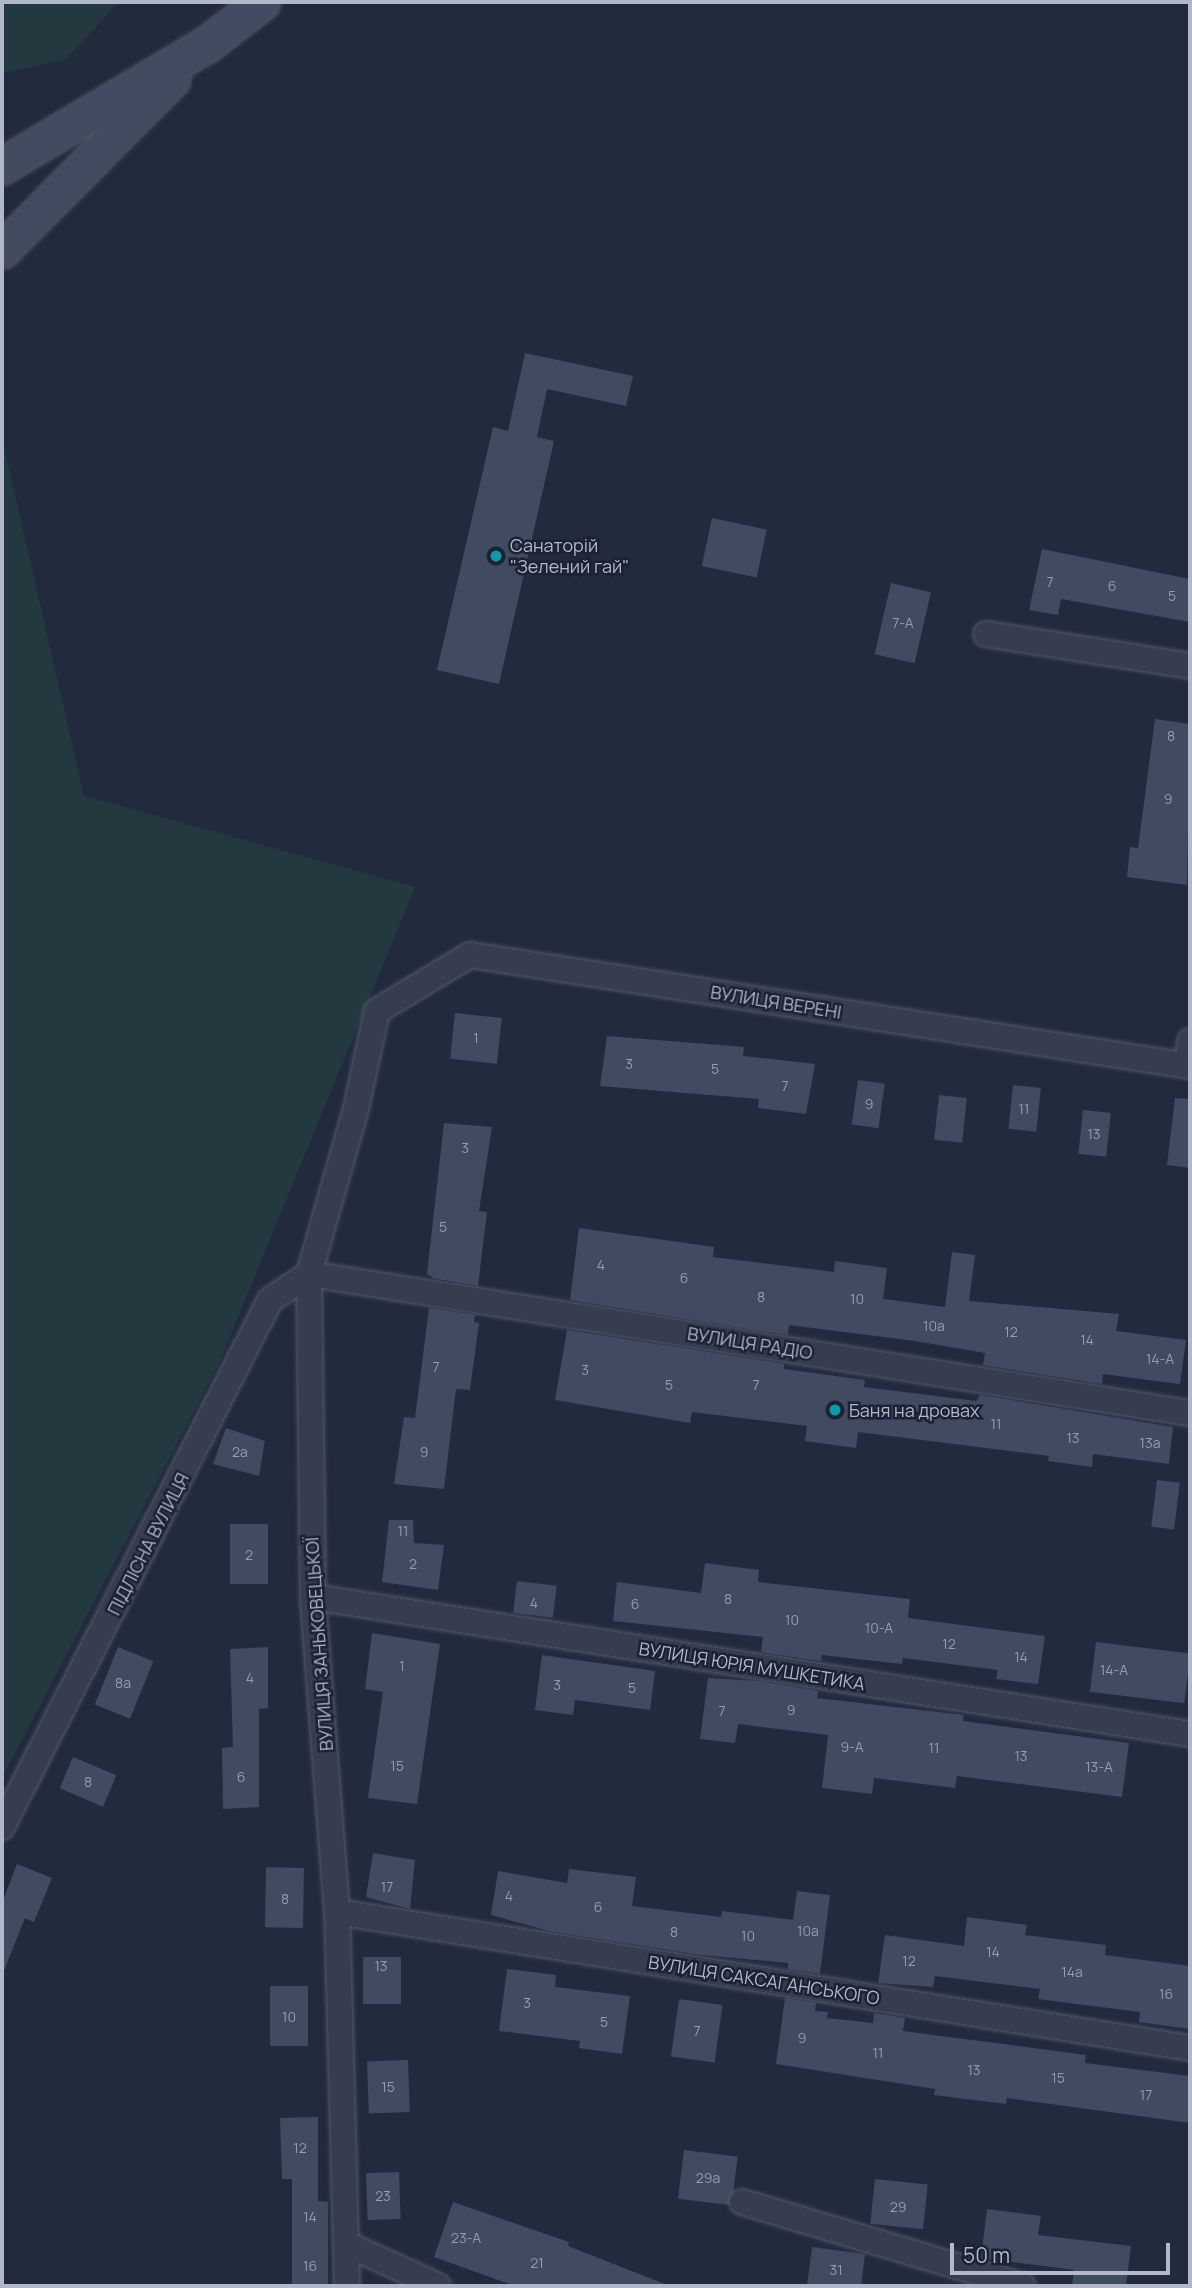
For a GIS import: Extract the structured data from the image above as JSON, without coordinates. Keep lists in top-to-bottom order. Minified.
{"streets":{"street":["ВУЛИЦЯ ВЕРЕНІ","ВУЛИЦЯ РАДІО","ПІДЛІСНА ВУЛИЦЯ","ВУЛИЦЯ ЗАНЬКОВЕЦЬКОЇ","ВУЛИЦЯ ЮРІЯ МУШКЕТИКА","ВУЛИЦЯ САКСАГАНСЬКОГО"]},"crossings":[["ВУЛИЦЯ ВЕРЕНІ","ВУЛИЦЯ ЗАНЬКОВЕЦЬКОЇ"],["ВУЛИЦЯ РАДІО","ПІДЛІСНА ВУЛИЦЯ"],["ВУЛИЦЯ РАДІО","ВУЛИЦЯ ЗАНЬКОВЕЦЬКОЇ"],["ПІДЛІСНА ВУЛИЦЯ","ВУЛИЦЯ ЗАНЬКОВЕЦЬКОЇ"],["ВУЛИЦЯ ЗАНЬКОВЕЦЬКОЇ","ВУЛИЦЯ ЮРІЯ МУШКЕТИКА"],["ВУЛИЦЯ ЗАНЬКОВЕЦЬКОЇ","ВУЛИЦЯ САКСАГАНСЬКОГО"]],"places":["Санаторій \"Зелений гай\"","Баня на дровах"],"house_numbers":["7","6","5","7-А","8","9","1","3","5","7","9","11","13","3","5","4","6","8","10","10а","12","14","14-А","7","3","5","7","11","13","13а","2а","9","11","2","2","8","4","6","10","10-А","12","14","1","14-А","4","8а","3","5","9","7","9-А","11","13","15","13-А","6","8","17","4","8","6","10а","8","10","14","12","13","14а","16","3","10","5","7","9","11","13","15","15","17","12","29а","23","29","14","23-А","21","16","31"],"scale_bar":"50 m"}
